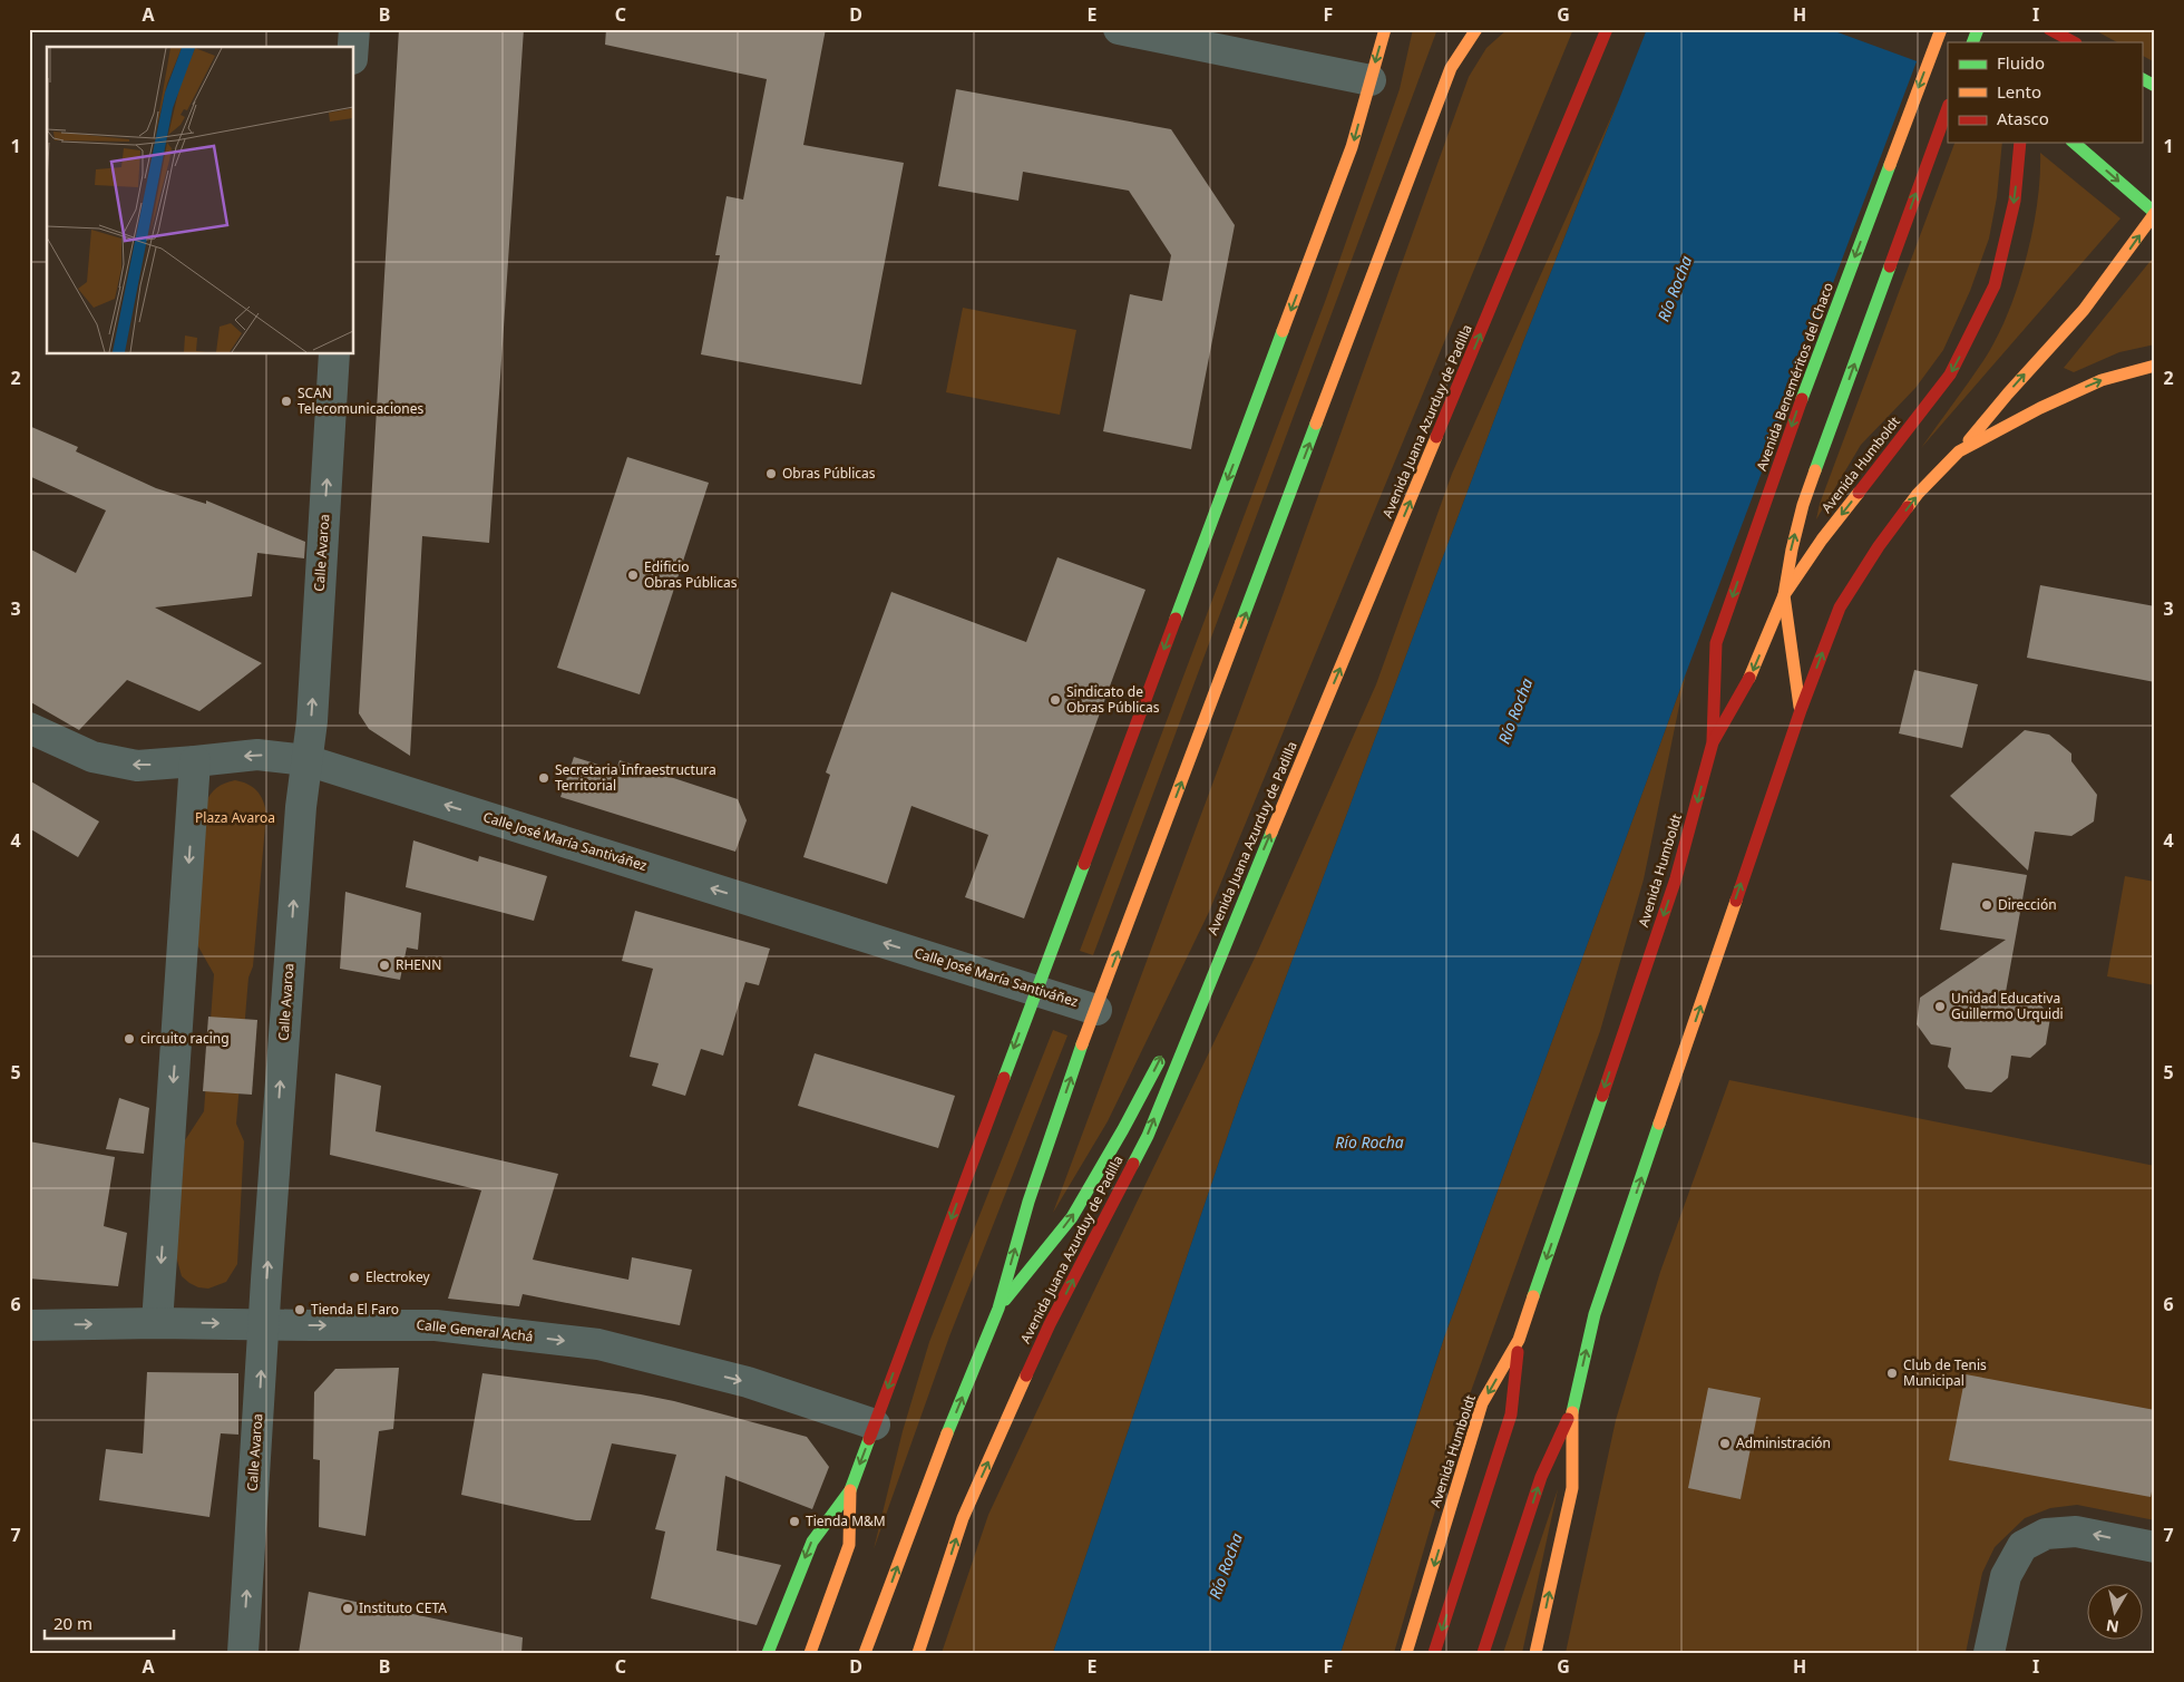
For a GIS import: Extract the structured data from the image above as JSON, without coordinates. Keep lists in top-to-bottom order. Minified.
{"streets":{"main road":["Avenida Beneméritos del Chaco","Avenida Juana Azurduy de Padilla","Avenida Humboldt"],"street":["Calle Avaroa","Calle José María Santiváñez","Calle General Achá"]},"crossings":[["Avenida Beneméritos del Chaco","Avenida Humboldt"],["Calle Avaroa","Calle José María Santiváñez"],["Calle Avaroa","Calle General Achá"]],"one_way":["Calle José María Santiváñez","Calle General Achá"],"water":["Río Rocha"],"parks":["Plaza Avaroa"],"places":["SCAN Telecomunicaciones","Obras Públicas","Edificio Obras Públicas","Sindicato de Obras Públicas","Secretaria Infraestructura Territorial","Dirección","RHENN","Unidad Educativa Guillermo Urquidi","circuito racing","Electrokey","Tienda El Faro","Club de Tenis Municipal","Administración","Tienda M&M","Instituto CETA"],"legend":["Fluido","Lento","Atasco"],"scale_bar":"20 m","north":"bottom","grid":{"columns":["A","B","C","D","E","F","G","H","I"],"rows":["1","2","3","4","5","6","7"]}}
